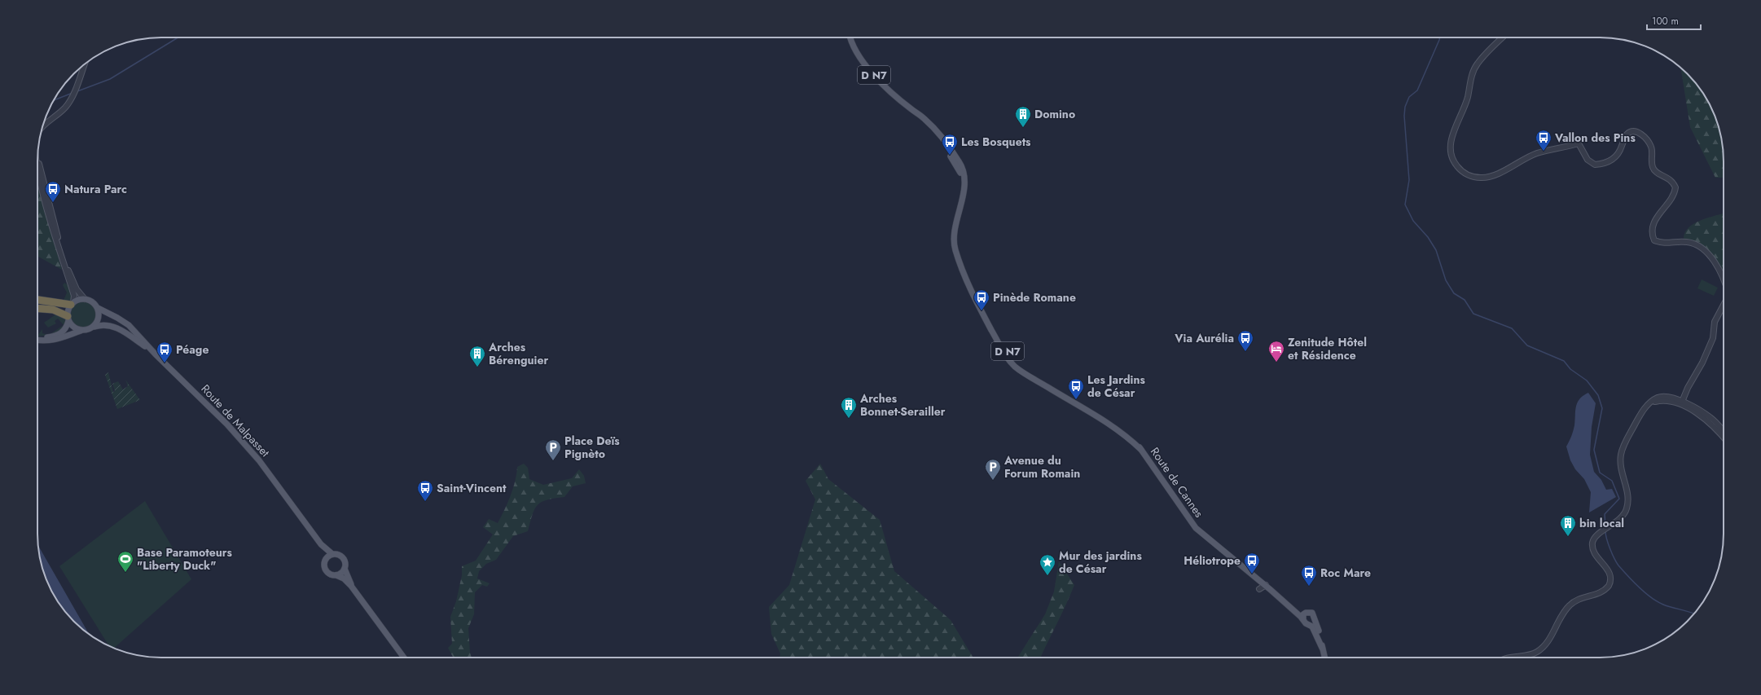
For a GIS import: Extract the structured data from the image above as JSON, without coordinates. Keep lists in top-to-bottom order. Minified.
{"streets":{"main road":["D N7","Route de Malpasset","Route de Cannes"]},"places":{"building":["Domino","Arches Bérenguier","Arches Bonnet-Serailler","bin local"],"bus stop":["Vallon des Pins","Les Bosquets","Natura Parc","Pinède Romane","Via Aurélia","Péage","Les Jardins de César","Saint-Vincent","Héliotrope","Roc Mare"],"hotel":["Zenitude Hôtel et Résidence"],"parking":["Place Deïs Pignèto","Avenue du Forum Romain"],"sports":["Base Paramoteurs \"Liberty Duck\""],"place":["Mur des jardins de César"]},"scale_bar":"100 m"}
